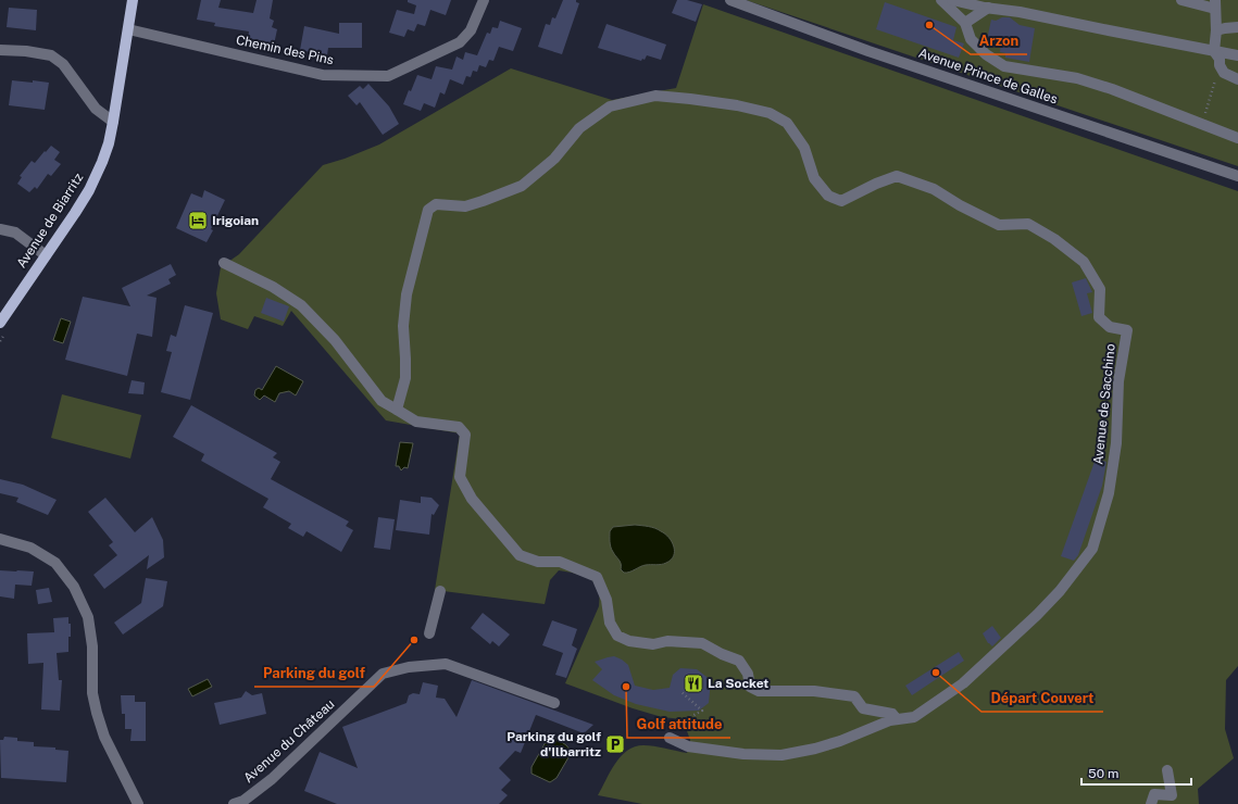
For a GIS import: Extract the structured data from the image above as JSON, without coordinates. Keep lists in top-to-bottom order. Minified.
{"streets":{"main road":["Avenue de Biarritz"],"street":["Chemin des Pins","Avenue Prince de Galles","Avenue de Sacchino","Avenue du Château"]},"crossings":[["Chemin des Pins","Avenue de Biarritz"]],"places":{"other":["Arzon","Parking du golf","Départ Couvert","Golf attitude"],"hotel":["Irigoian"],"restaurant":["La Socket"],"parking":["Parking du golf d'Ilbarritz"]},"scale_bar":"50 m"}
